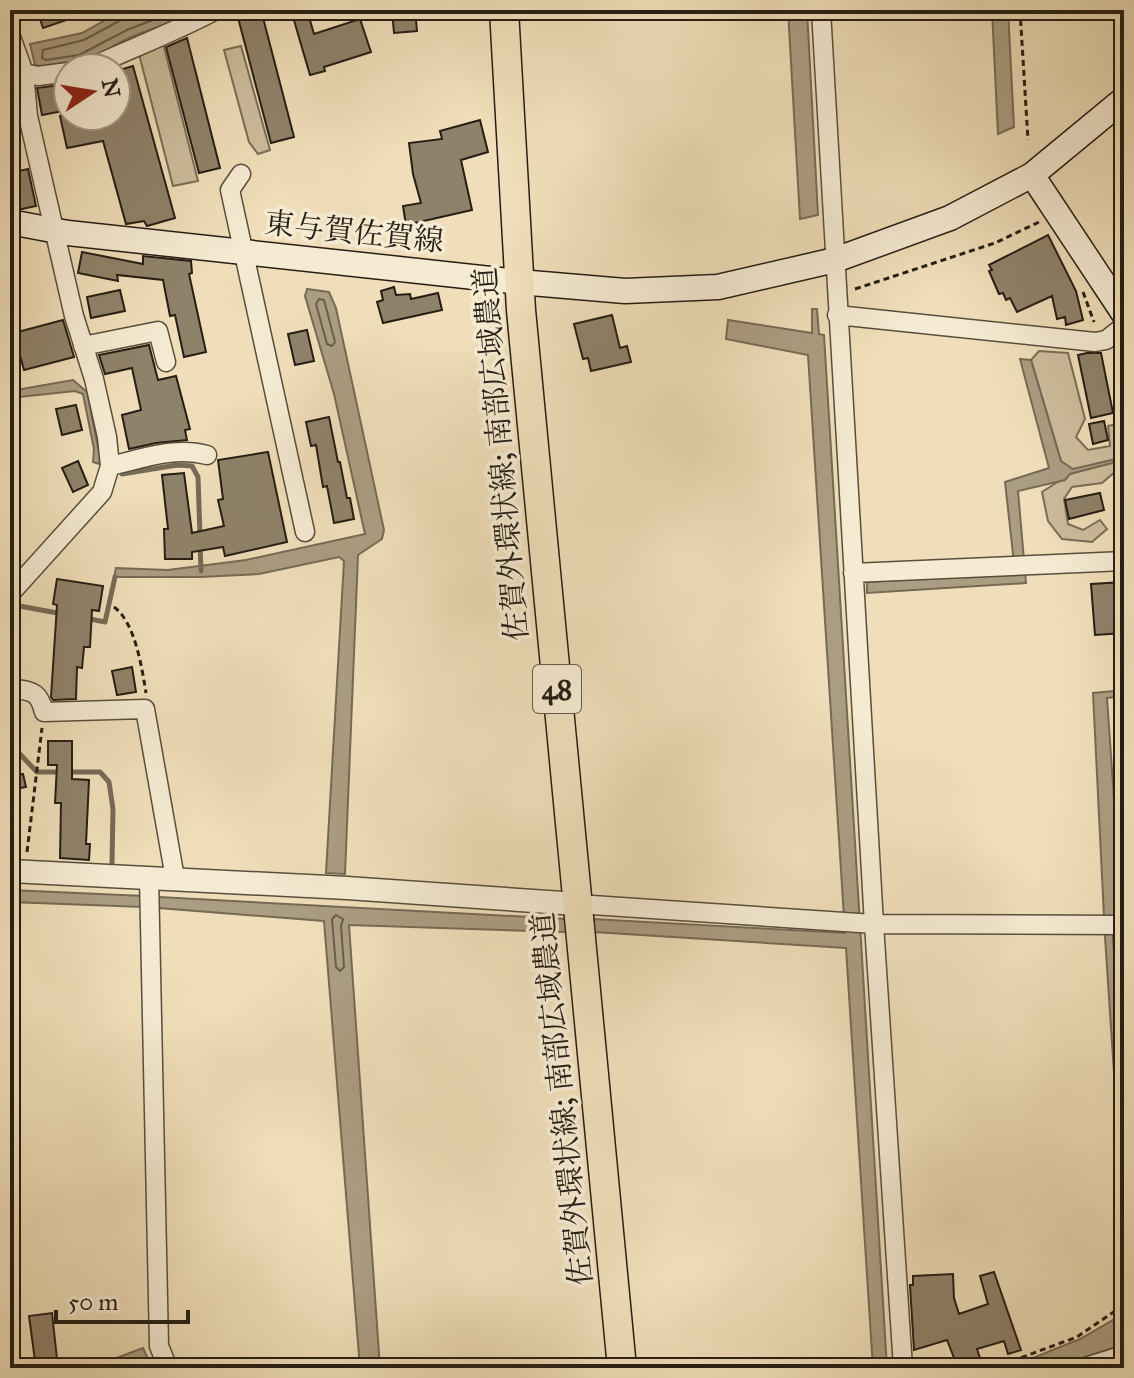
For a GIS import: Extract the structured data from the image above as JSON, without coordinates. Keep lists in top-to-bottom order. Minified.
{"streets":{"main road":["東与賀佐賀線","佐賀外環状線; 南部広域農道","48"]},"crossings":[["東与賀佐賀線","佐賀外環状線; 南部広域農道"]],"scale_bar":"50 m","north":"right"}
